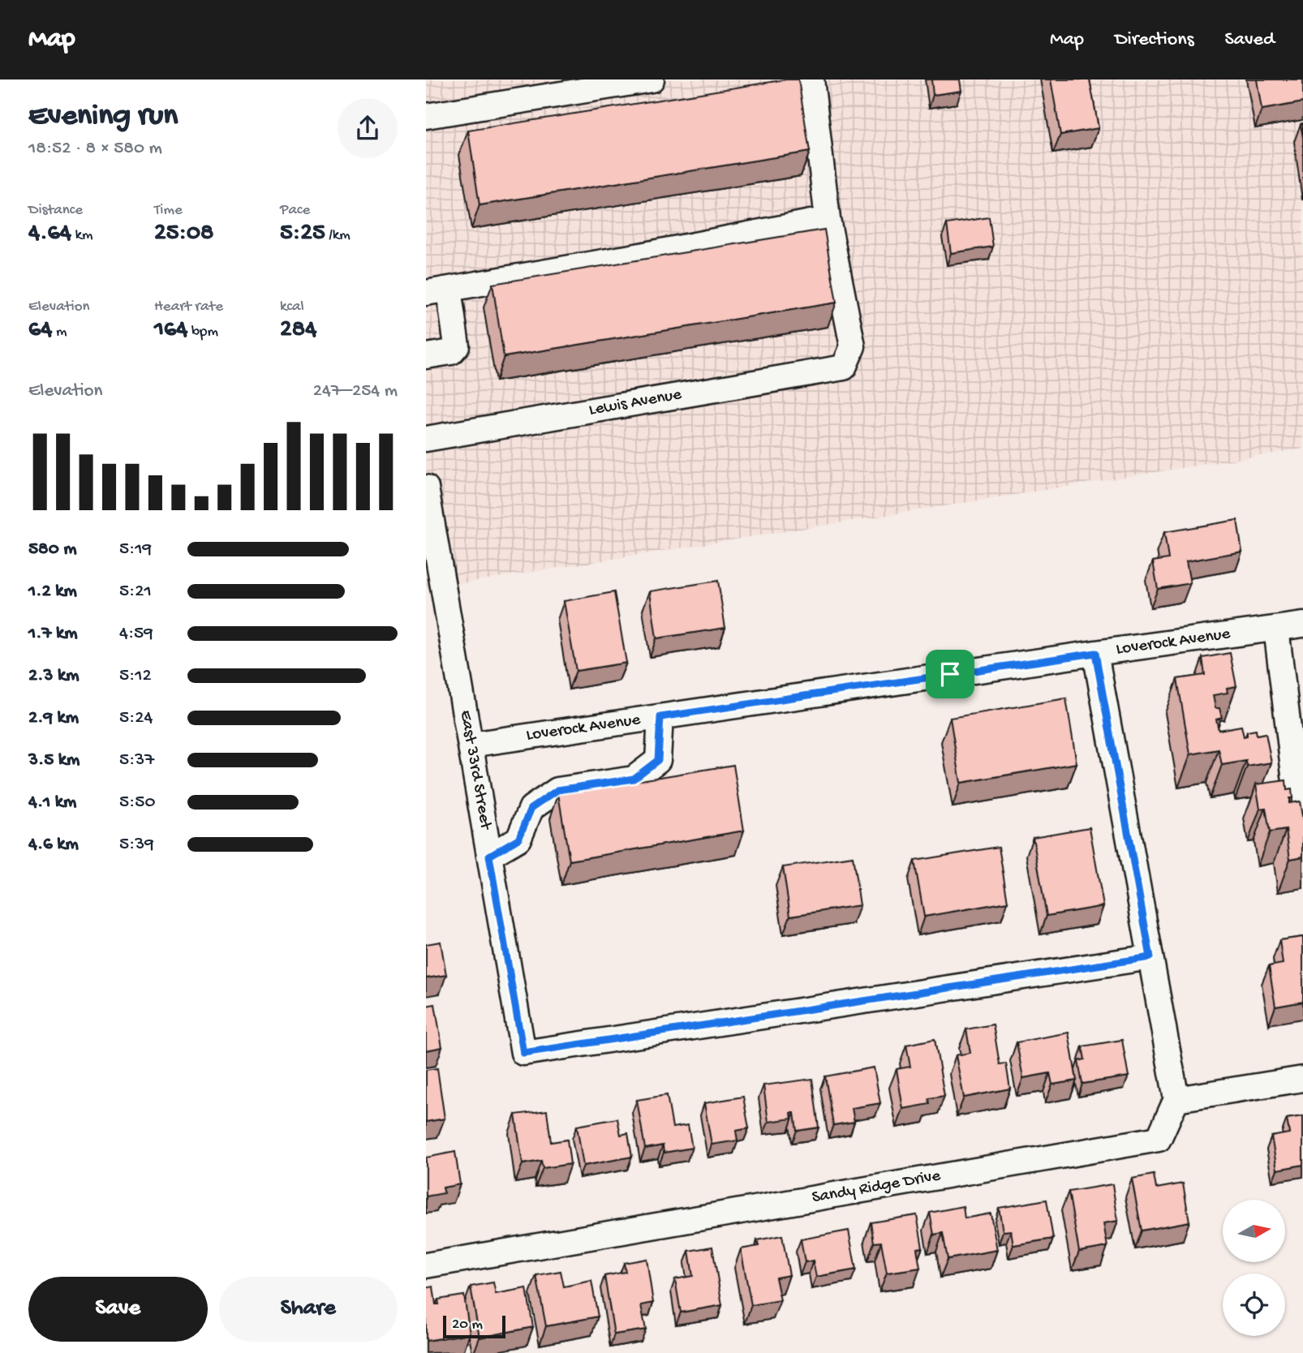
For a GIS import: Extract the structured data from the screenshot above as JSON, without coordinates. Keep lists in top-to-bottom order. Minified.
{"streets":{"street":["Lewis Avenue","Loverock Avenue","East 33rd Street","Sandy Ridge Drive"]},"crossings":[["Loverock Avenue","East 33rd Street"]],"scale_bar":"20 m","north":"right","page":{"header":"Map","nav":["Map","Directions","Saved"],"heading":["Evening run","18:52 · 8 × 580 m"],"stats":[["Distance","4.64 km"],["Time","25:08"],["Pace","5:25 /km"],["Elevation","64 m"],["Heart rate","164 bpm"],["kcal","284"]],"chart":["Elevation","247–254 m"],"list":[{"name":"580 m","note":"5:19"},{"name":"1.2 km","note":"5:21"},{"name":"1.7 km","note":"4:59"},{"name":"2.3 km","note":"5:12"},{"name":"2.9 km","note":"5:24"},{"name":"3.5 km","note":"5:37"},{"name":"4.1 km","note":"5:50"},{"name":"4.6 km","note":"5:39"}],"buttons":["Save","Share"],"scale":"20 m"}}
